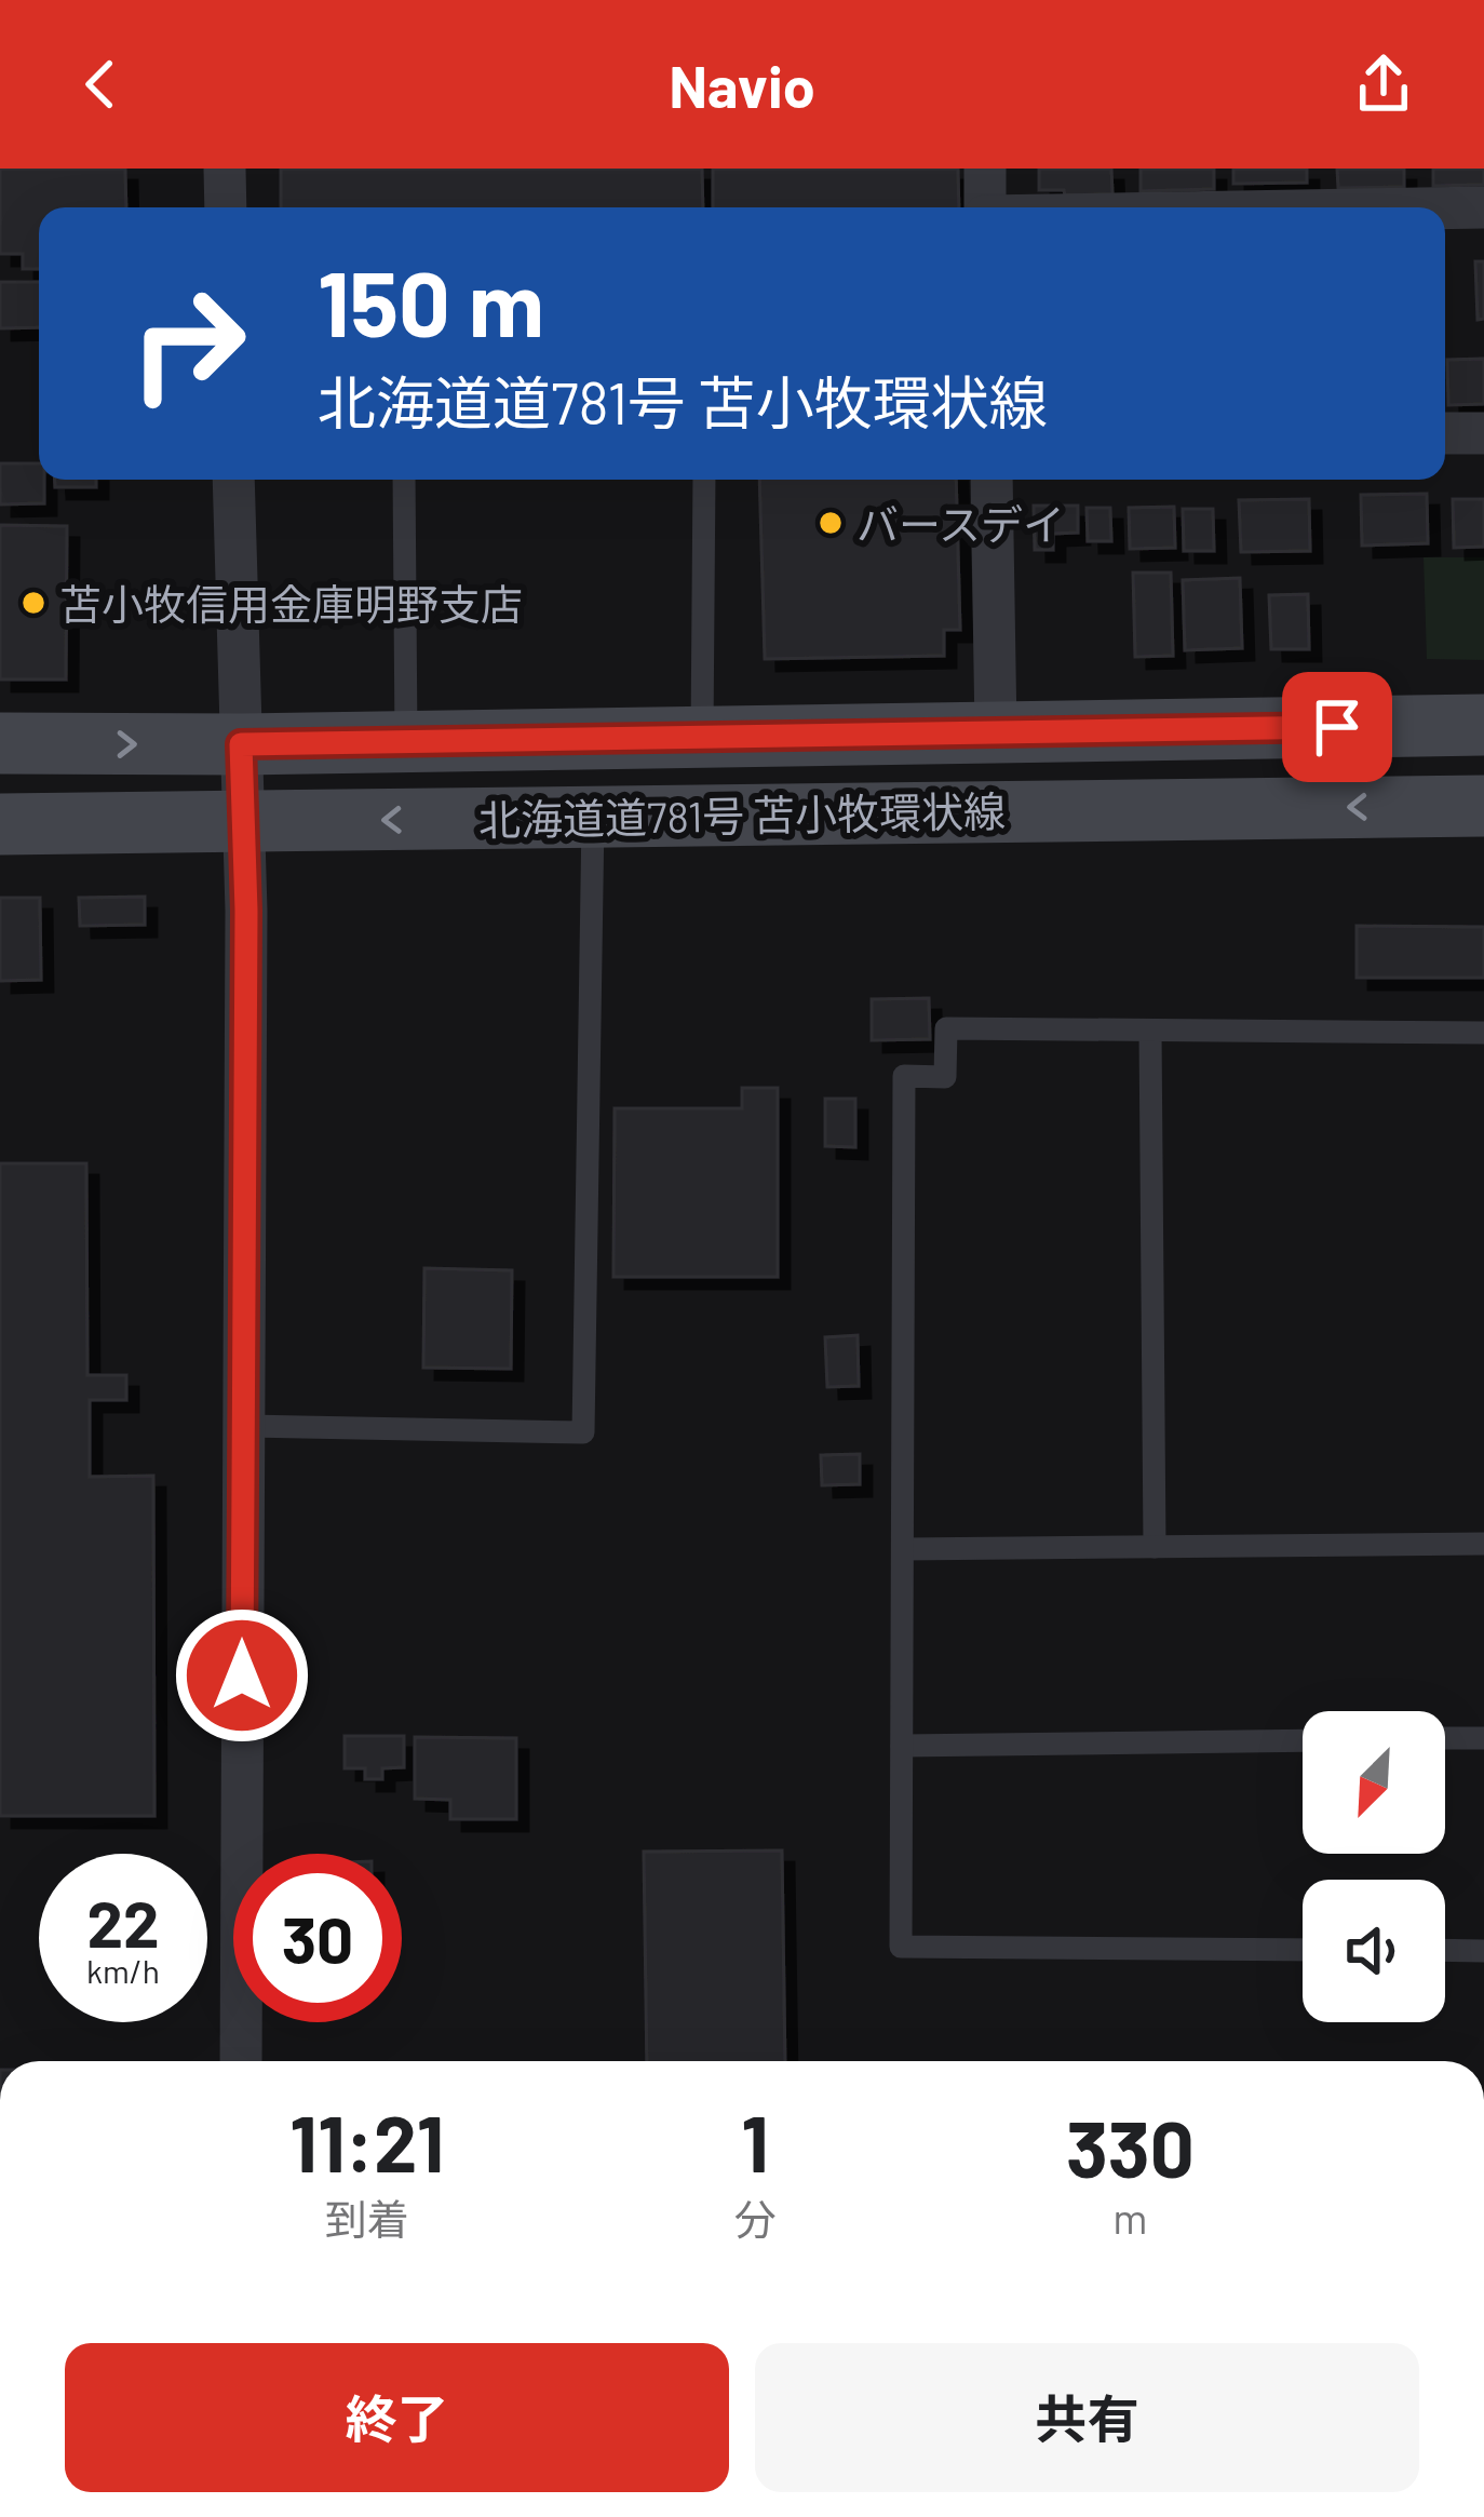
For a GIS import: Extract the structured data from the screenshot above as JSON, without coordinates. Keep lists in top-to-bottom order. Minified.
{"streets":{"main road":["北海道道781号 苫小牧環状線"]},"places":["バースデイ","苫小牧信用金庫明野支店"],"north":"bottom left","page":{"header":"Navio","turn":["150 m","北海道道781号 苫小牧環状線"],"speed":"22 km/h","limit":"30","eta":["11:21","到着","1","分","330","m"],"buttons":["終了","共有"]}}
